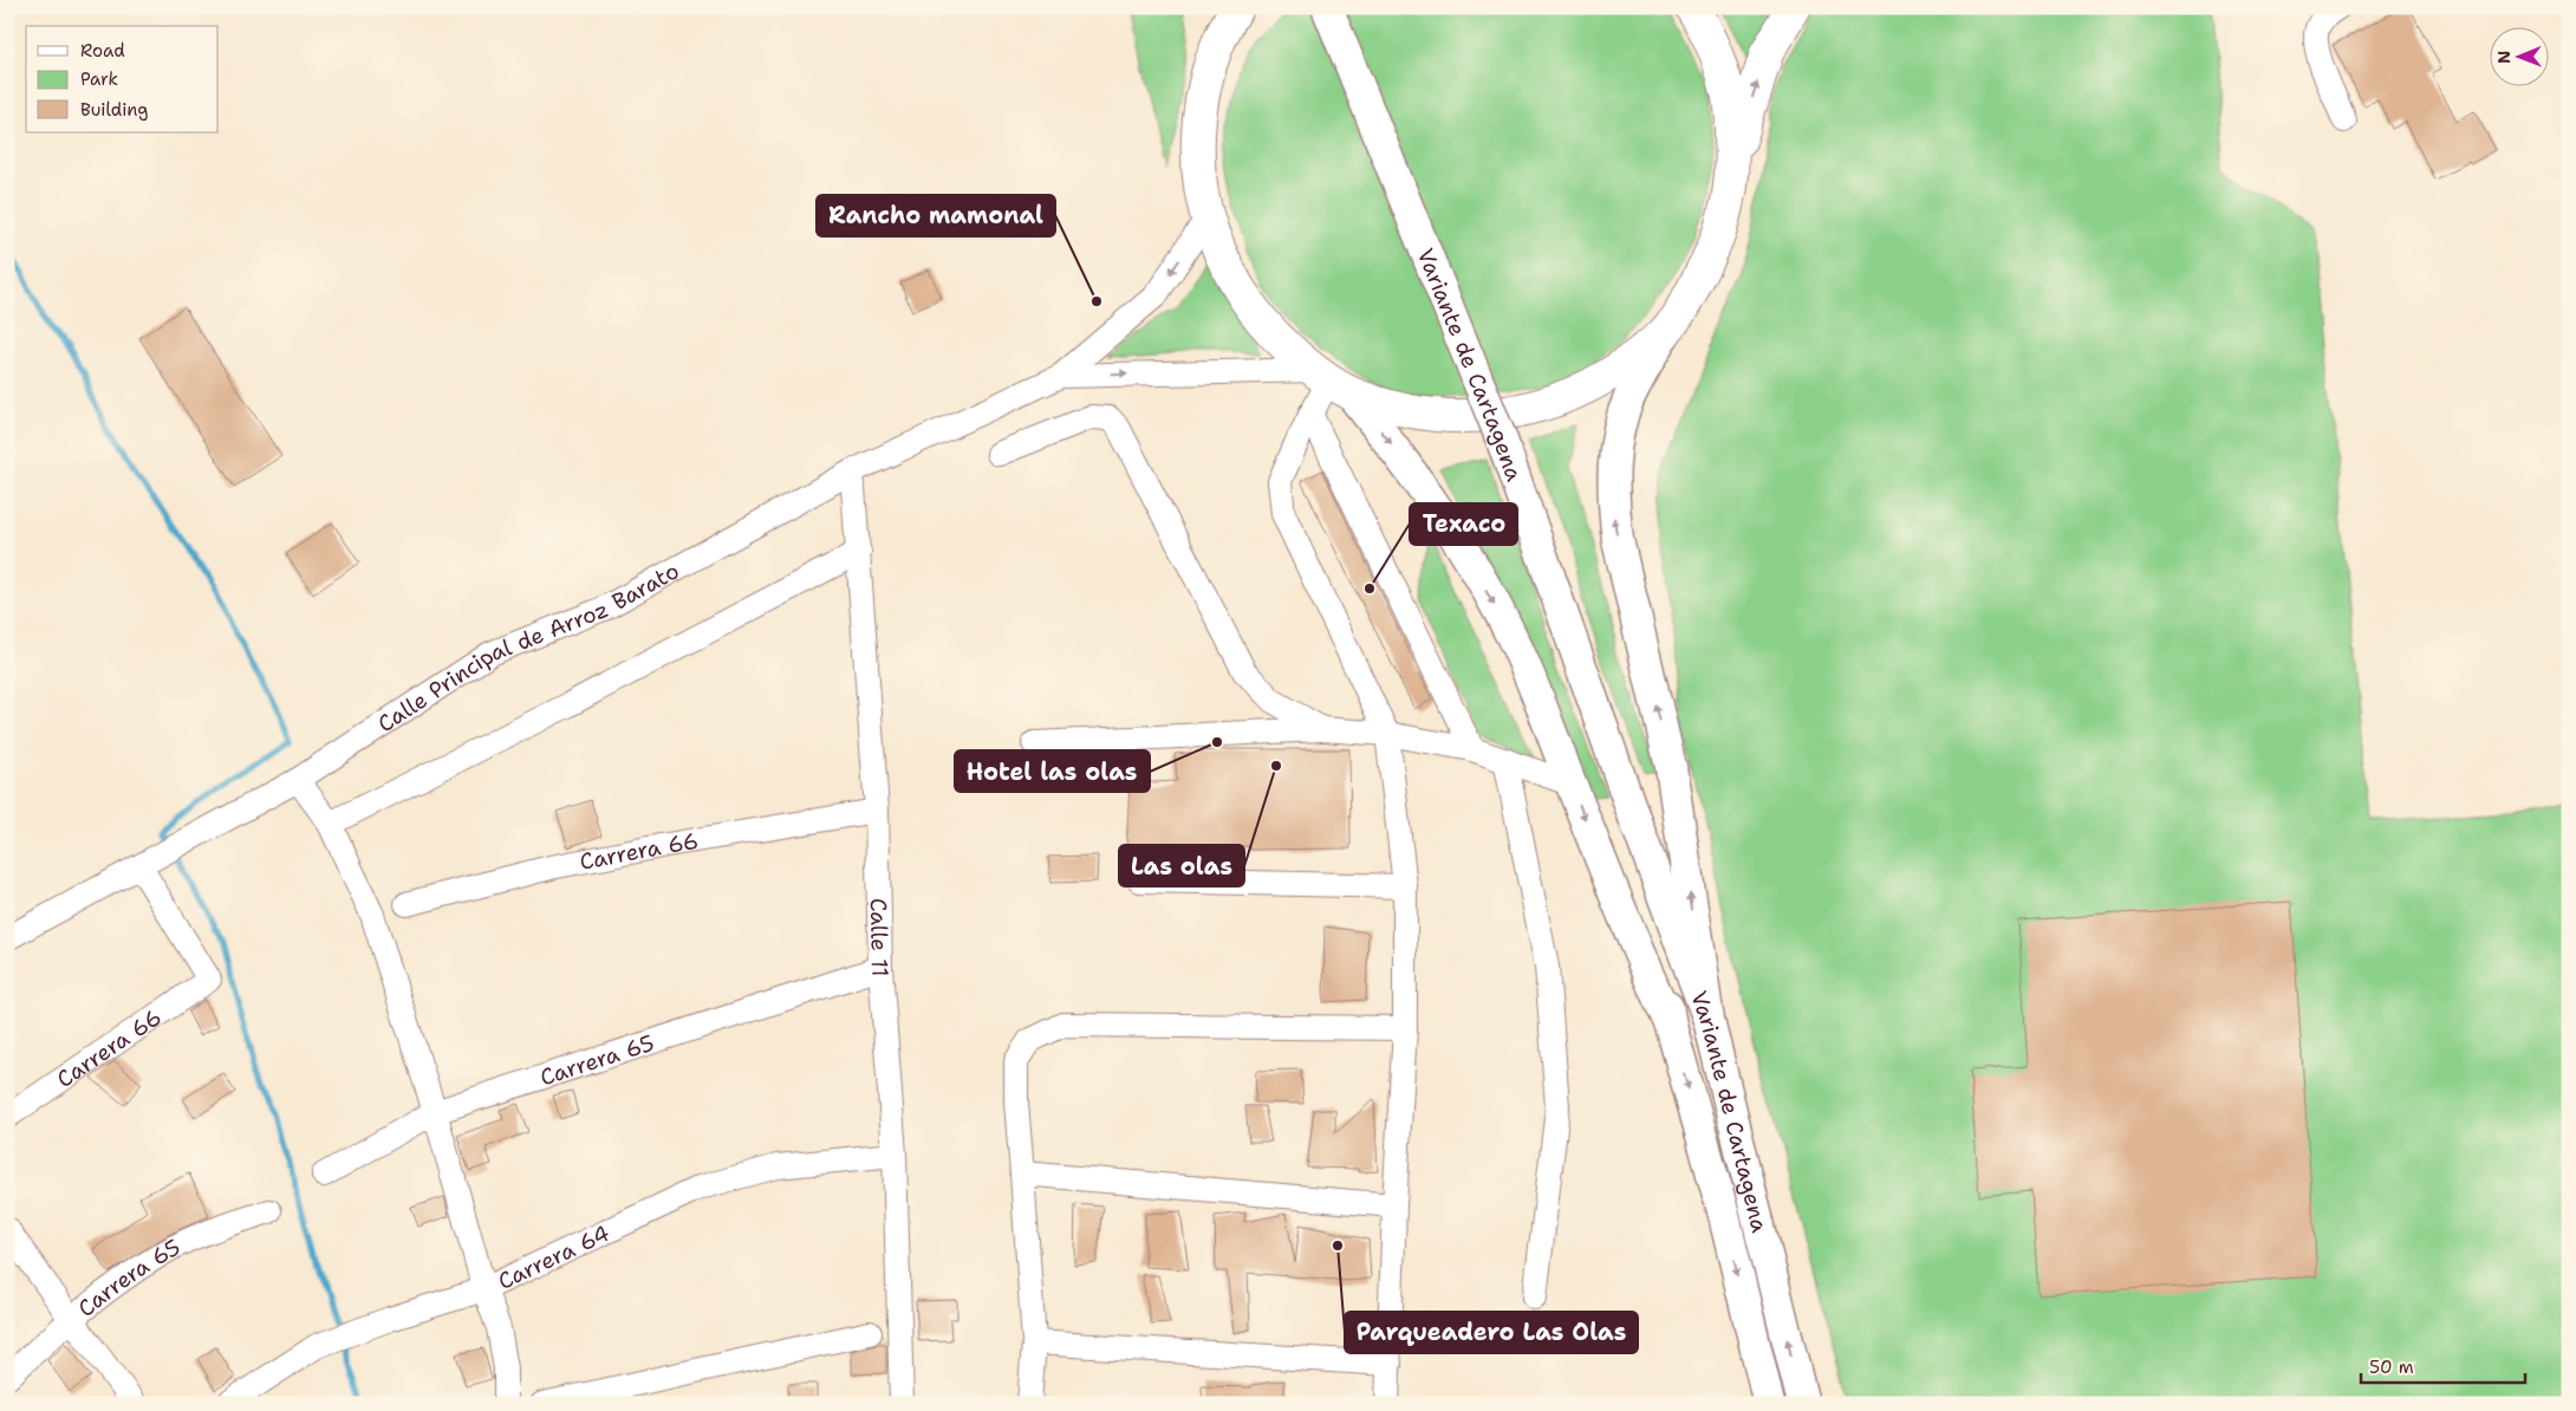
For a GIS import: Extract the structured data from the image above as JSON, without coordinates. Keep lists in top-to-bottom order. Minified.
{"streets":{"main road":["Variante de Cartagena"],"street":["Calle Principal de Arroz Barato","Carrera 66","Calle 11","Carrera 65","Carrera 64"]},"crossings":[["Calle Principal de Arroz Barato","Carrera 66"],["Calle Principal de Arroz Barato","Calle 11"],["Carrera 66","Calle 11"],["Calle 11","Carrera 65"],["Calle 11","Carrera 64"]],"places":["Rancho mamonal","Texaco","Hotel las olas","Las olas","Parqueadero Las Olas"],"legend":["Road","Park","Building"],"scale_bar":"50 m","north":"left"}
